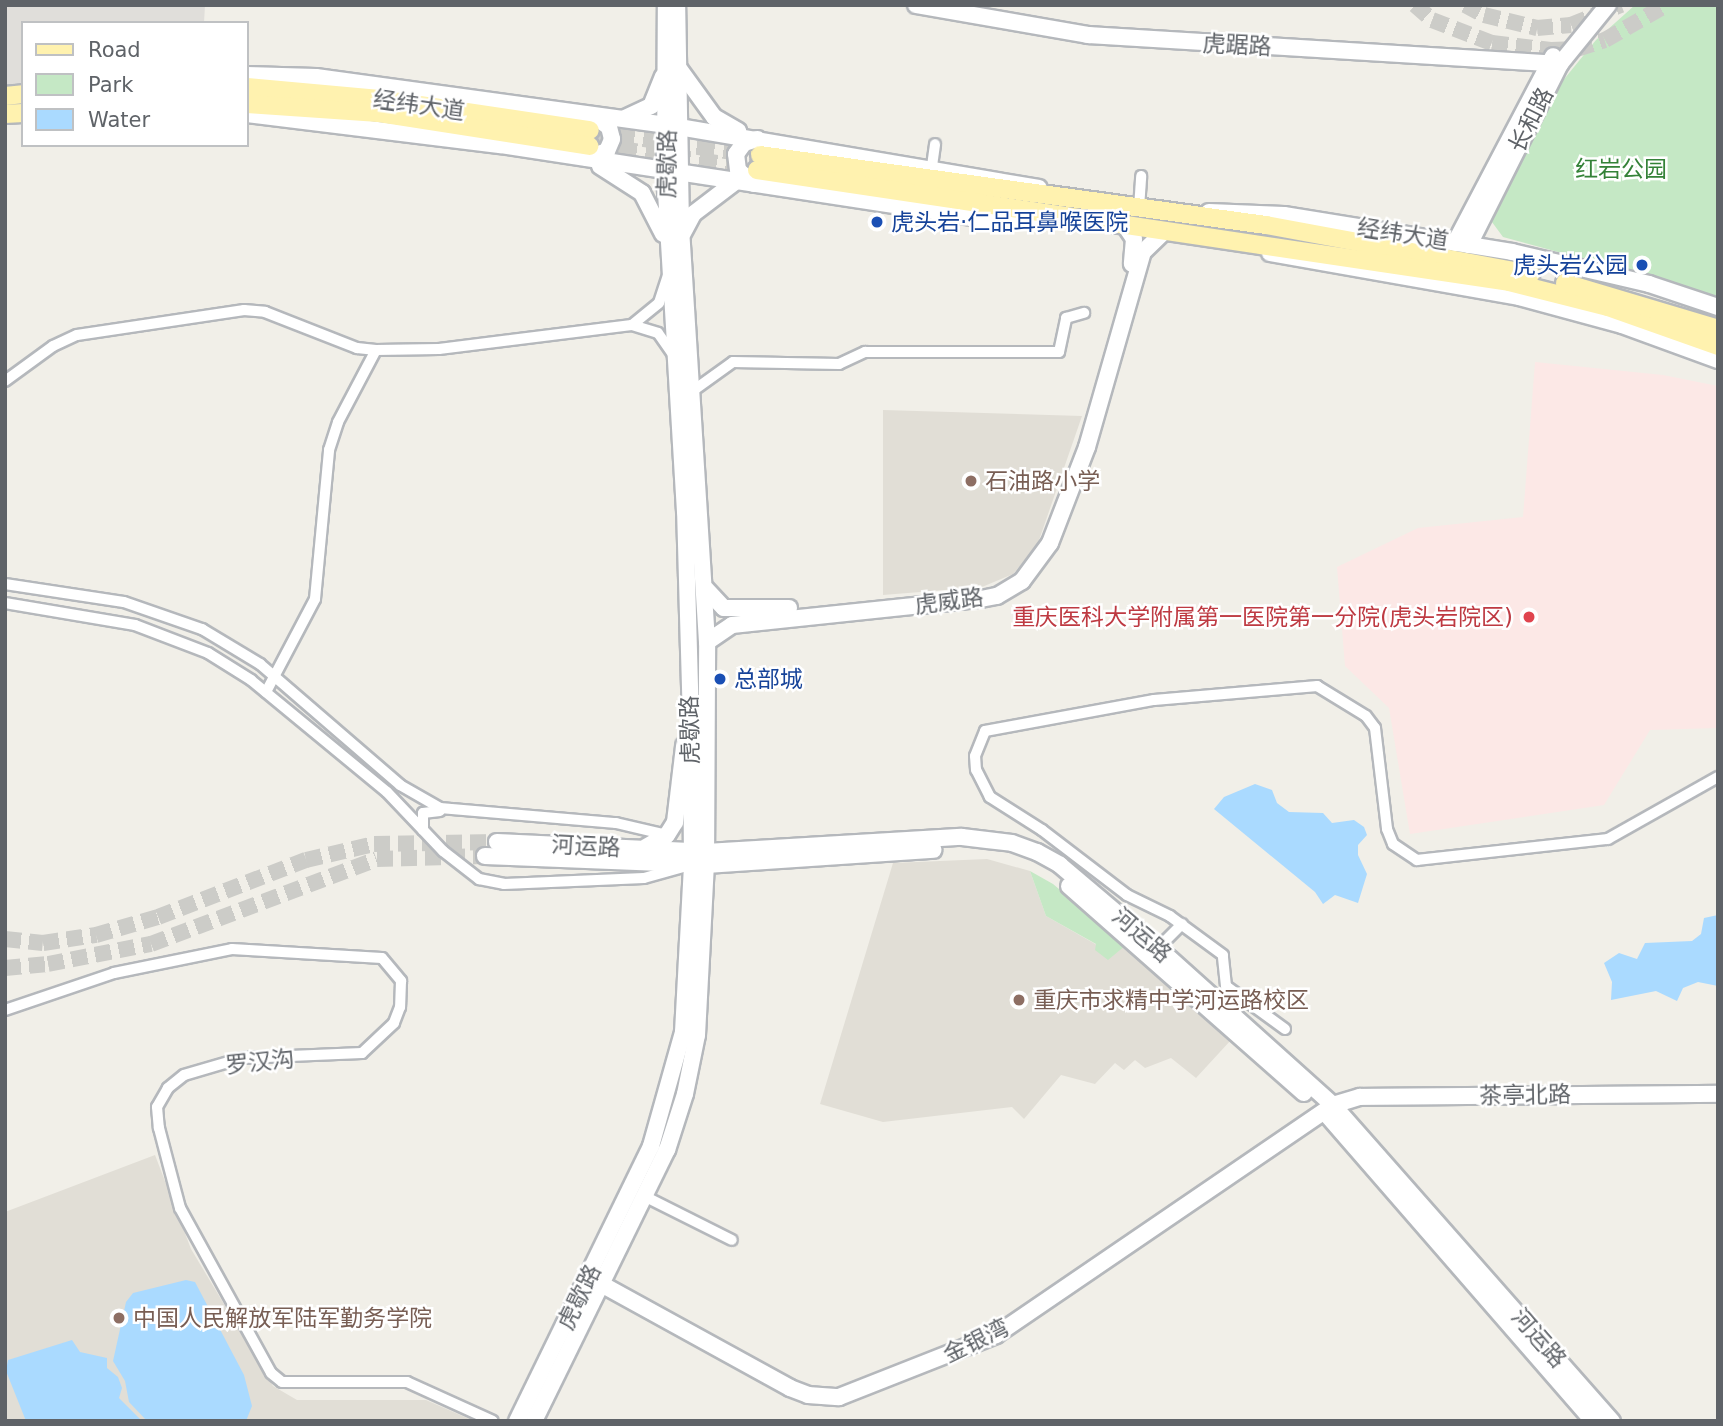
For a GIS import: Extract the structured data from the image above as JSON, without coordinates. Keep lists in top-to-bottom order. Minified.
{"streets":{"main road":["虎踞路","经纬大道","长和路","虎歇路","虎威路","河运路","茶亭北路","金银湾"],"street":["罗汉沟"]},"crossings":[["虎踞路","长和路"],["经纬大道","长和路"],["虎歇路","虎威路"],["虎歇路","河运路"],["虎歇路","金银湾"],["河运路","茶亭北路"],["河运路","金银湾"],["茶亭北路","金银湾"]],"parks":["红岩公园"],"places":["虎头岩‧仁品耳鼻喉医院","虎头岩公园","石油路小学","重庆医科大学附属第一医院第一分院(虎头岩院区)","总部城","重庆市求精中学河运路校区","中国人民解放军陆军勤务学院"],"legend":["Road","Park","Water"]}
